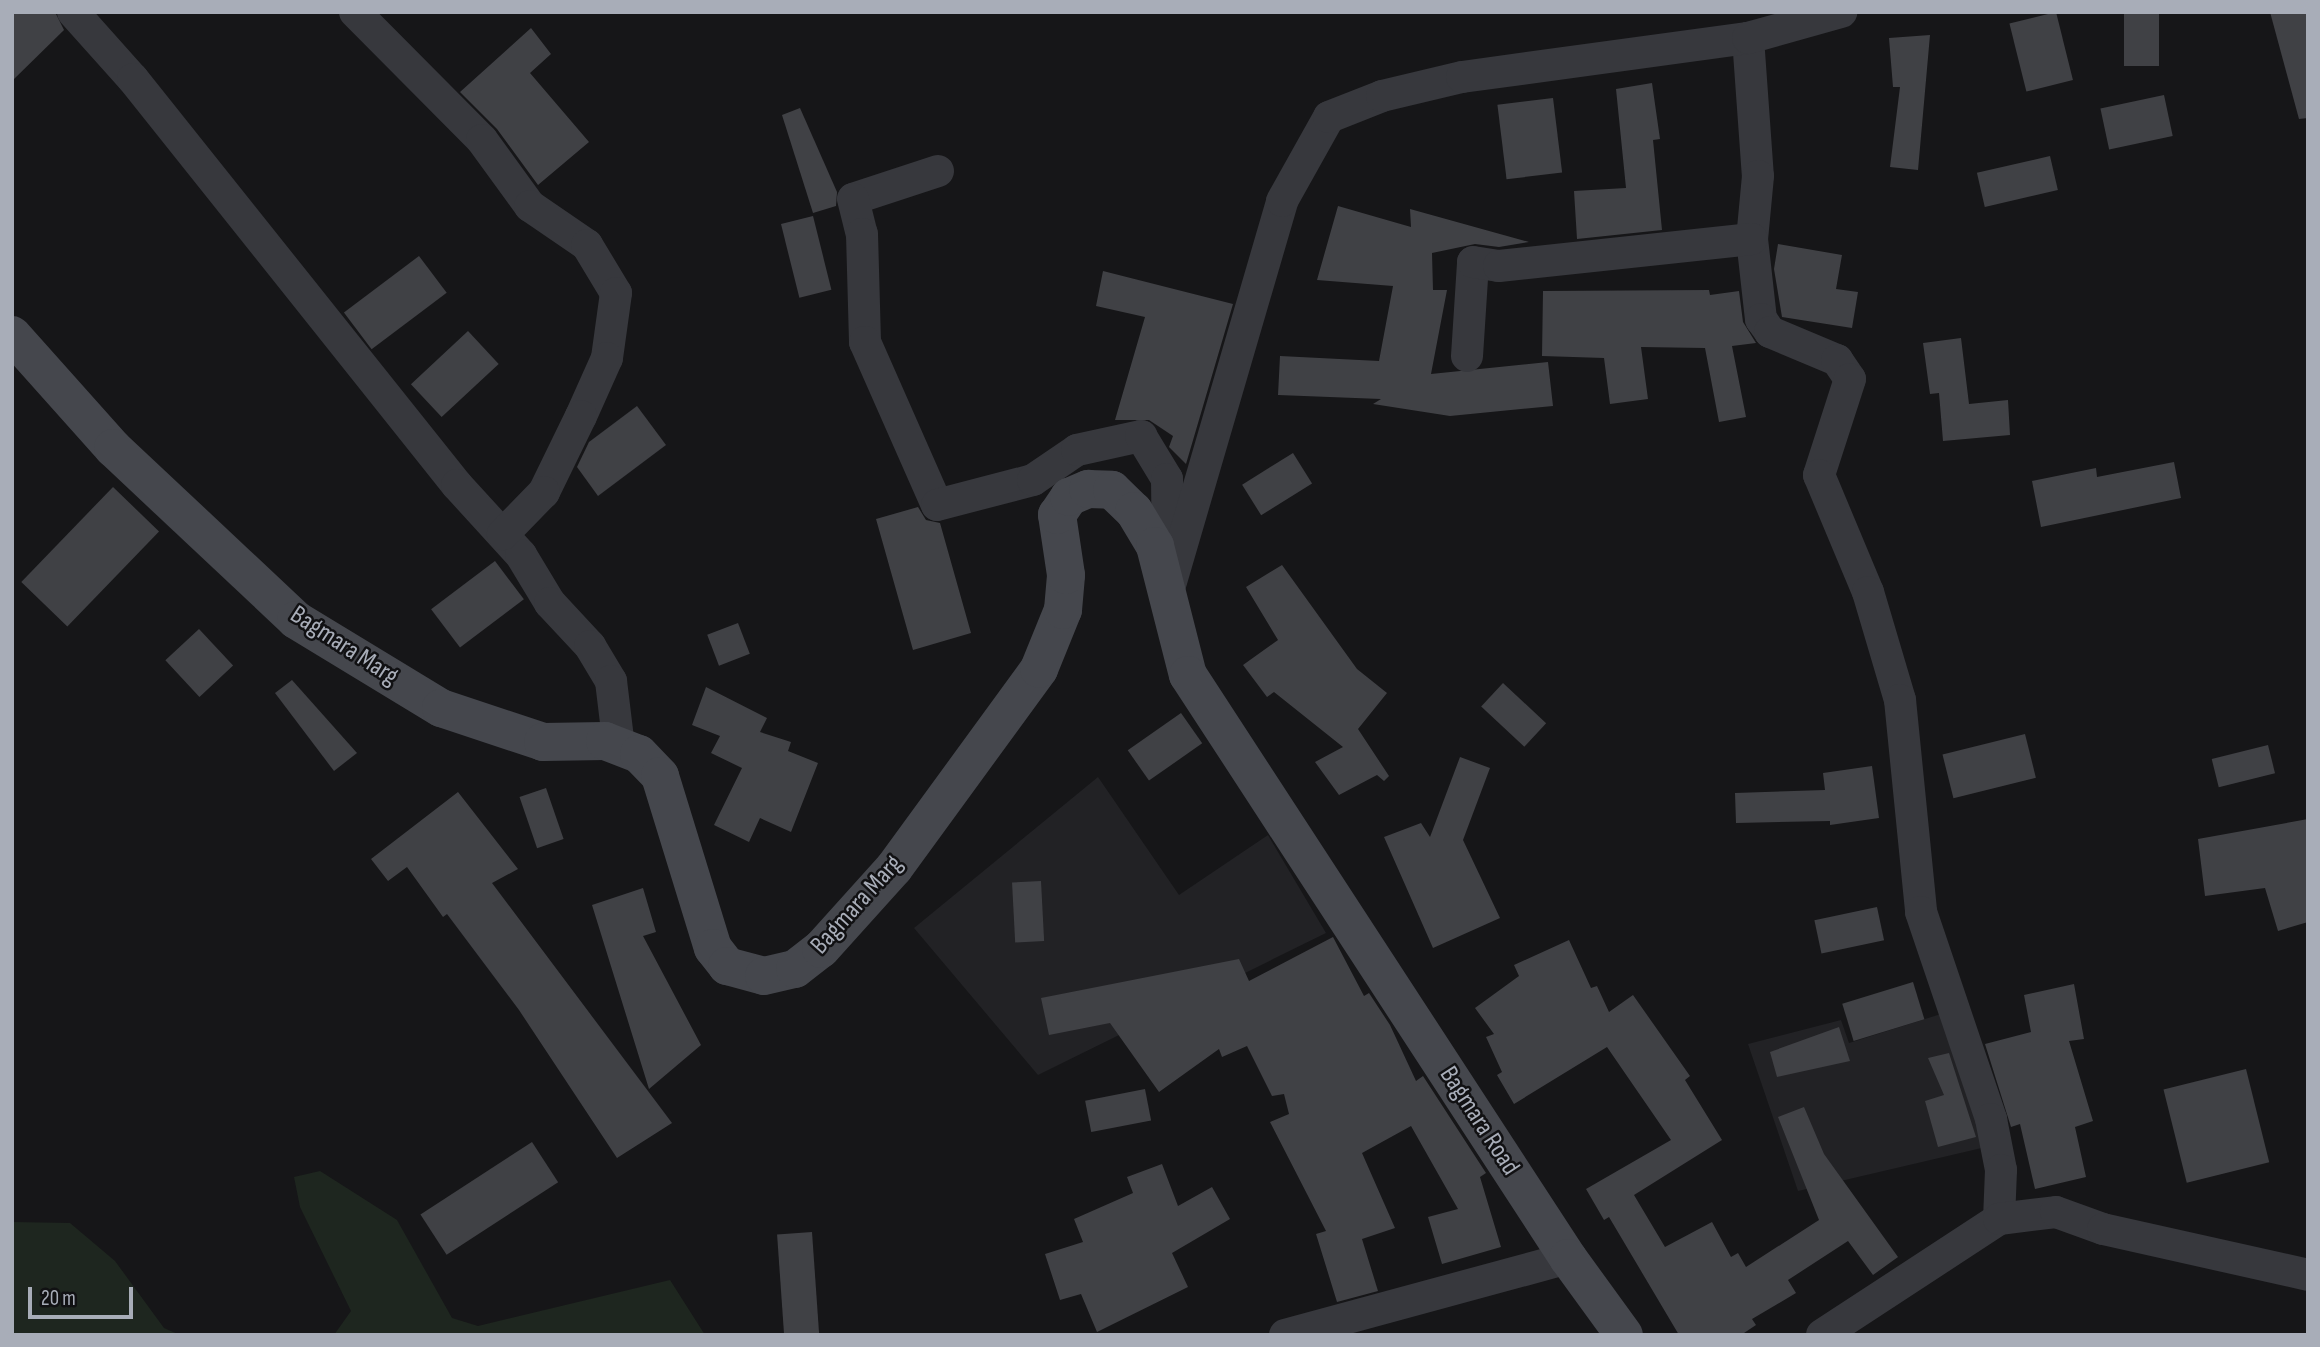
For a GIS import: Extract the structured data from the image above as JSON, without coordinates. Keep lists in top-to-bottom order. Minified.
{"streets":{"main road":["Bagmara Marg","Bagmara Road"]},"crossings":[["Bagmara Marg","Bagmara Road"]],"scale_bar":"20 m"}
